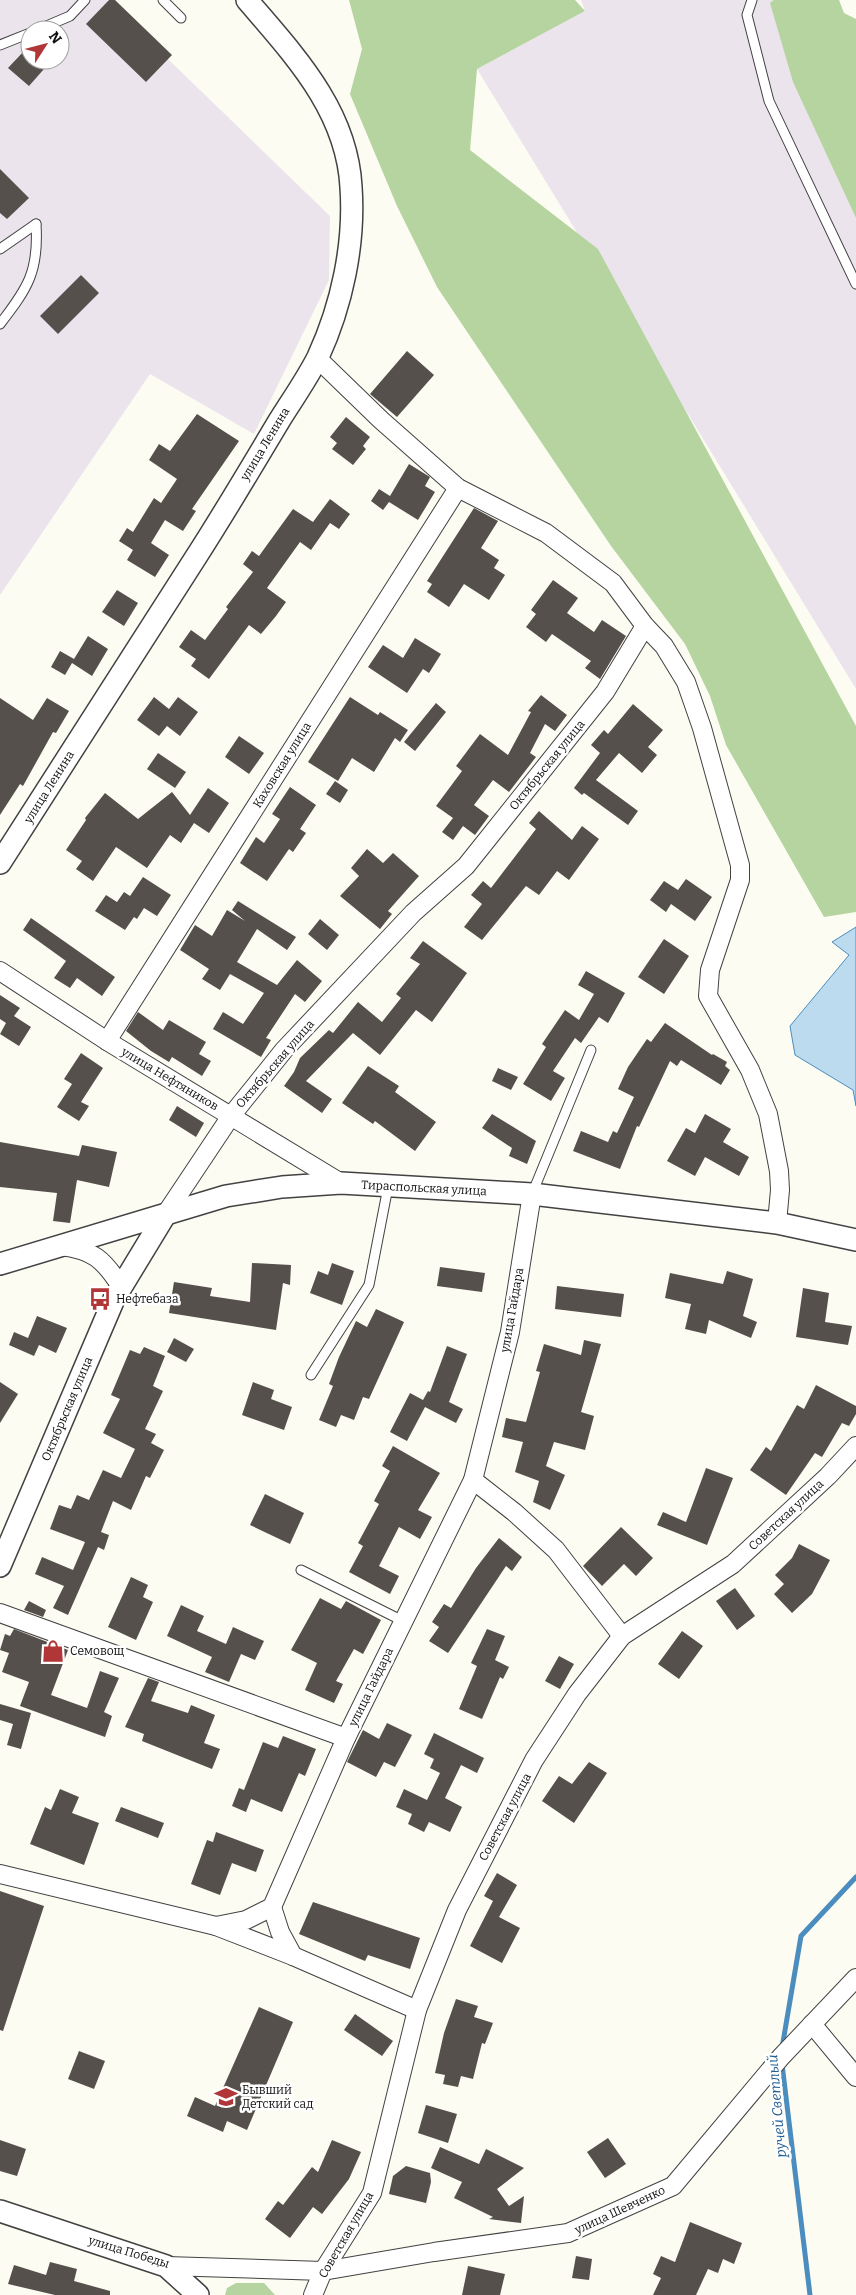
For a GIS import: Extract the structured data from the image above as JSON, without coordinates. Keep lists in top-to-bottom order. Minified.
{"streets":{"street":["улица Ленина","Каховская улица","Октябрьская улица","улица Нефтяников","Тираспольская улица","улица Гайдара","Советская улица","улица Шевченко","улица Победы"]},"crossings":[["Каховская улица","улица Нефтяников"],["Октябрьская улица","улица Нефтяников"],["Октябрьская улица","Тираспольская улица"],["улица Нефтяников","Тираспольская улица"],["Тираспольская улица","улица Гайдара"],["Советская улица","улица Шевченко"],["Советская улица","улица Победы"],["улица Шевченко","улица Победы"]],"water":["ручей Светлый"],"places":{"bus stop":["Нефтебаза"],"shop":["Семовощ"],"school or university":["Бывший Детский сад"]},"north":"top right"}
